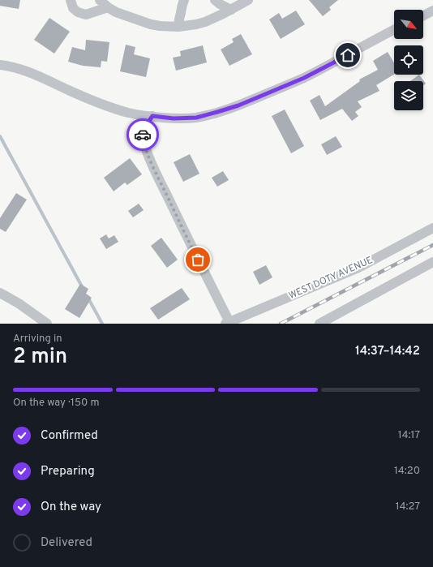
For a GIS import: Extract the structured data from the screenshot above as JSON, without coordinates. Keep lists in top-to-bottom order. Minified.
{"streets":{"street":["WEST DOTY AVENUE"]},"north":"bottom right","page":{"heading":["2 min","Arriving in","14:37–14:42"],"bar":"On the way · 150 m","list":[["Confirmed","14:17"],["Preparing","14:20"],["On the way","14:27"],"Delivered"]}}
